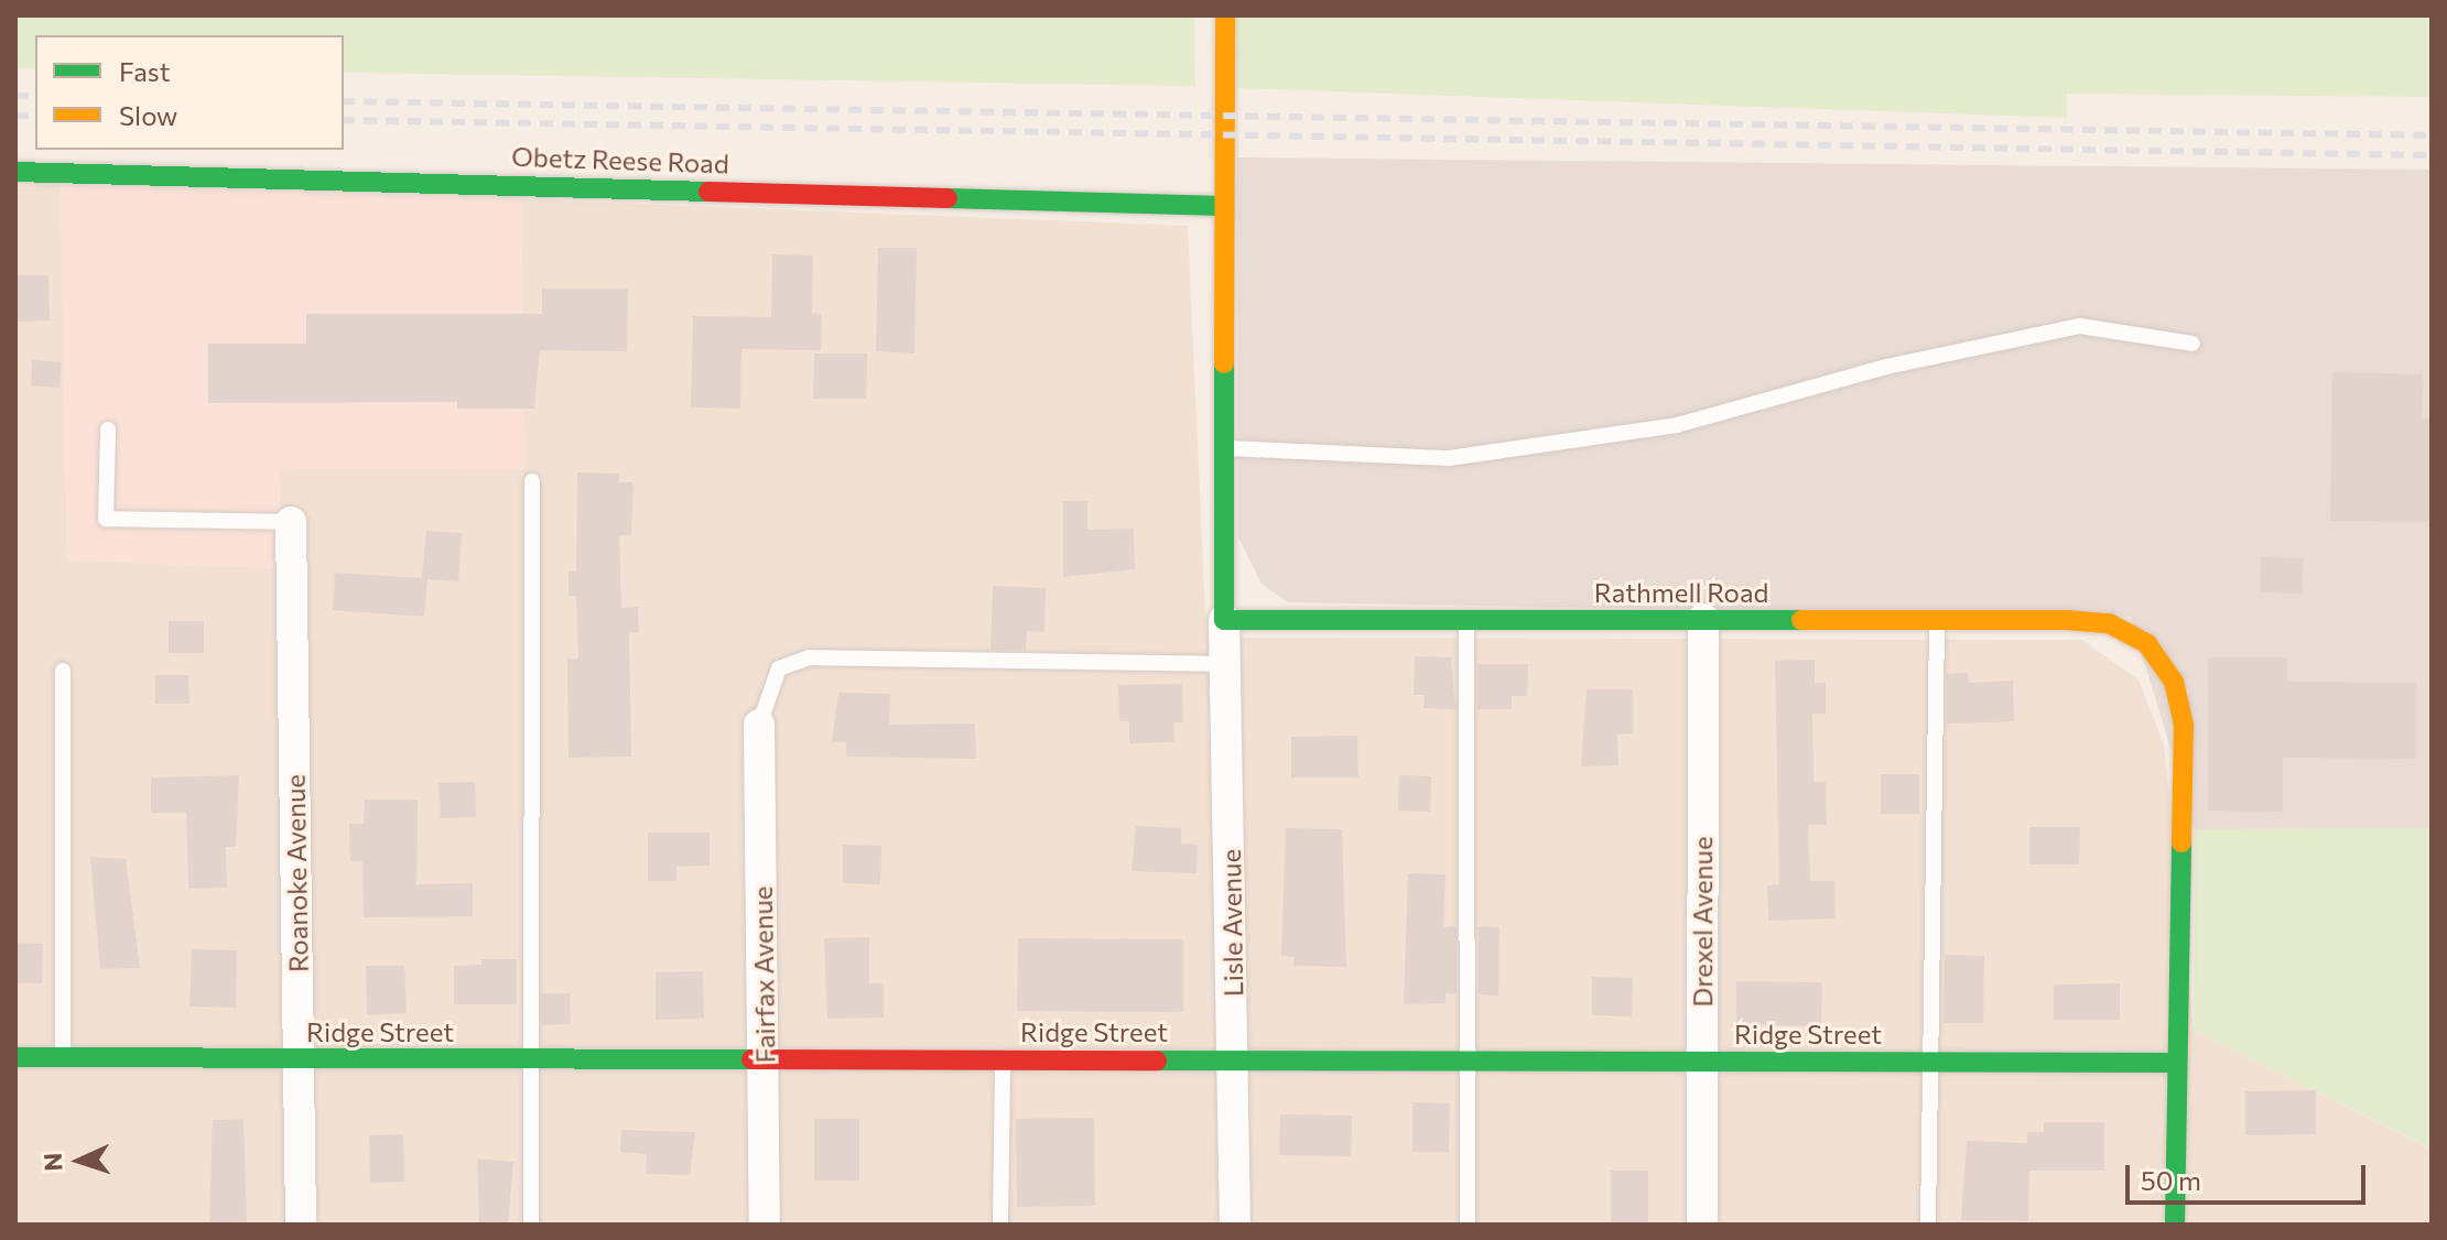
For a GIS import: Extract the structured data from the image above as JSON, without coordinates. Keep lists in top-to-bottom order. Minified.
{"streets":{"street":["Obetz Reese Road","Rathmell Road","Roanoke Avenue","Drexel Avenue","Lisle Avenue","Fairfax Avenue","Ridge Street"]},"crossings":[["Rathmell Road","Drexel Avenue"],["Rathmell Road","Lisle Avenue"],["Rathmell Road","Ridge Street"],["Roanoke Avenue","Ridge Street"],["Drexel Avenue","Ridge Street"],["Lisle Avenue","Ridge Street"],["Fairfax Avenue","Ridge Street"]],"legend":["Fast","Slow"],"scale_bar":"50 m","north":"left"}
